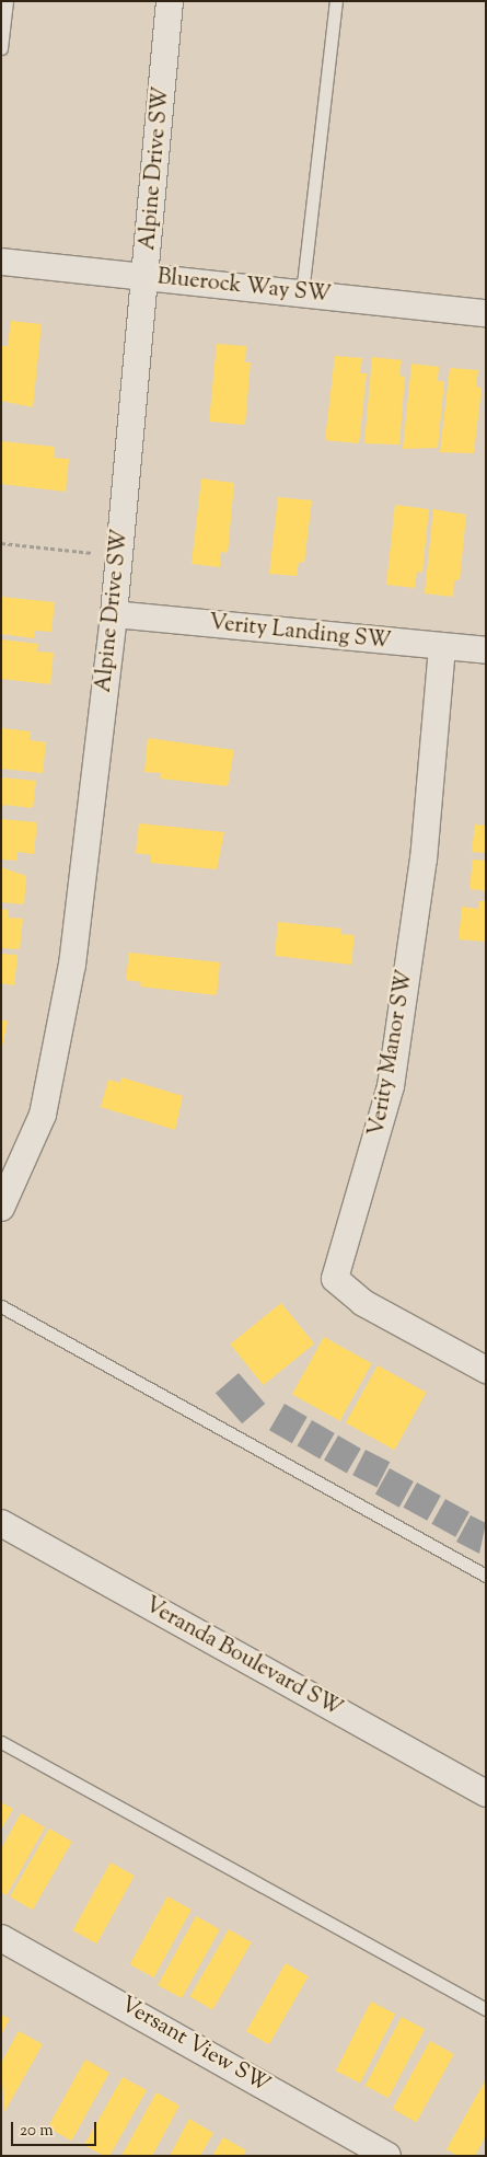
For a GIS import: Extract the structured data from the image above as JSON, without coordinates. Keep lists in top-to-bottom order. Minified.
{"streets":{"street":["Alpine Drive SW","Bluerock Way SW","Verity Landing SW","Verity Manor SW","Veranda Boulevard SW","Versant View SW"]},"crossings":[["Alpine Drive SW","Bluerock Way SW"],["Alpine Drive SW","Verity Landing SW"],["Verity Landing SW","Verity Manor SW"]],"scale_bar":"20 m"}
